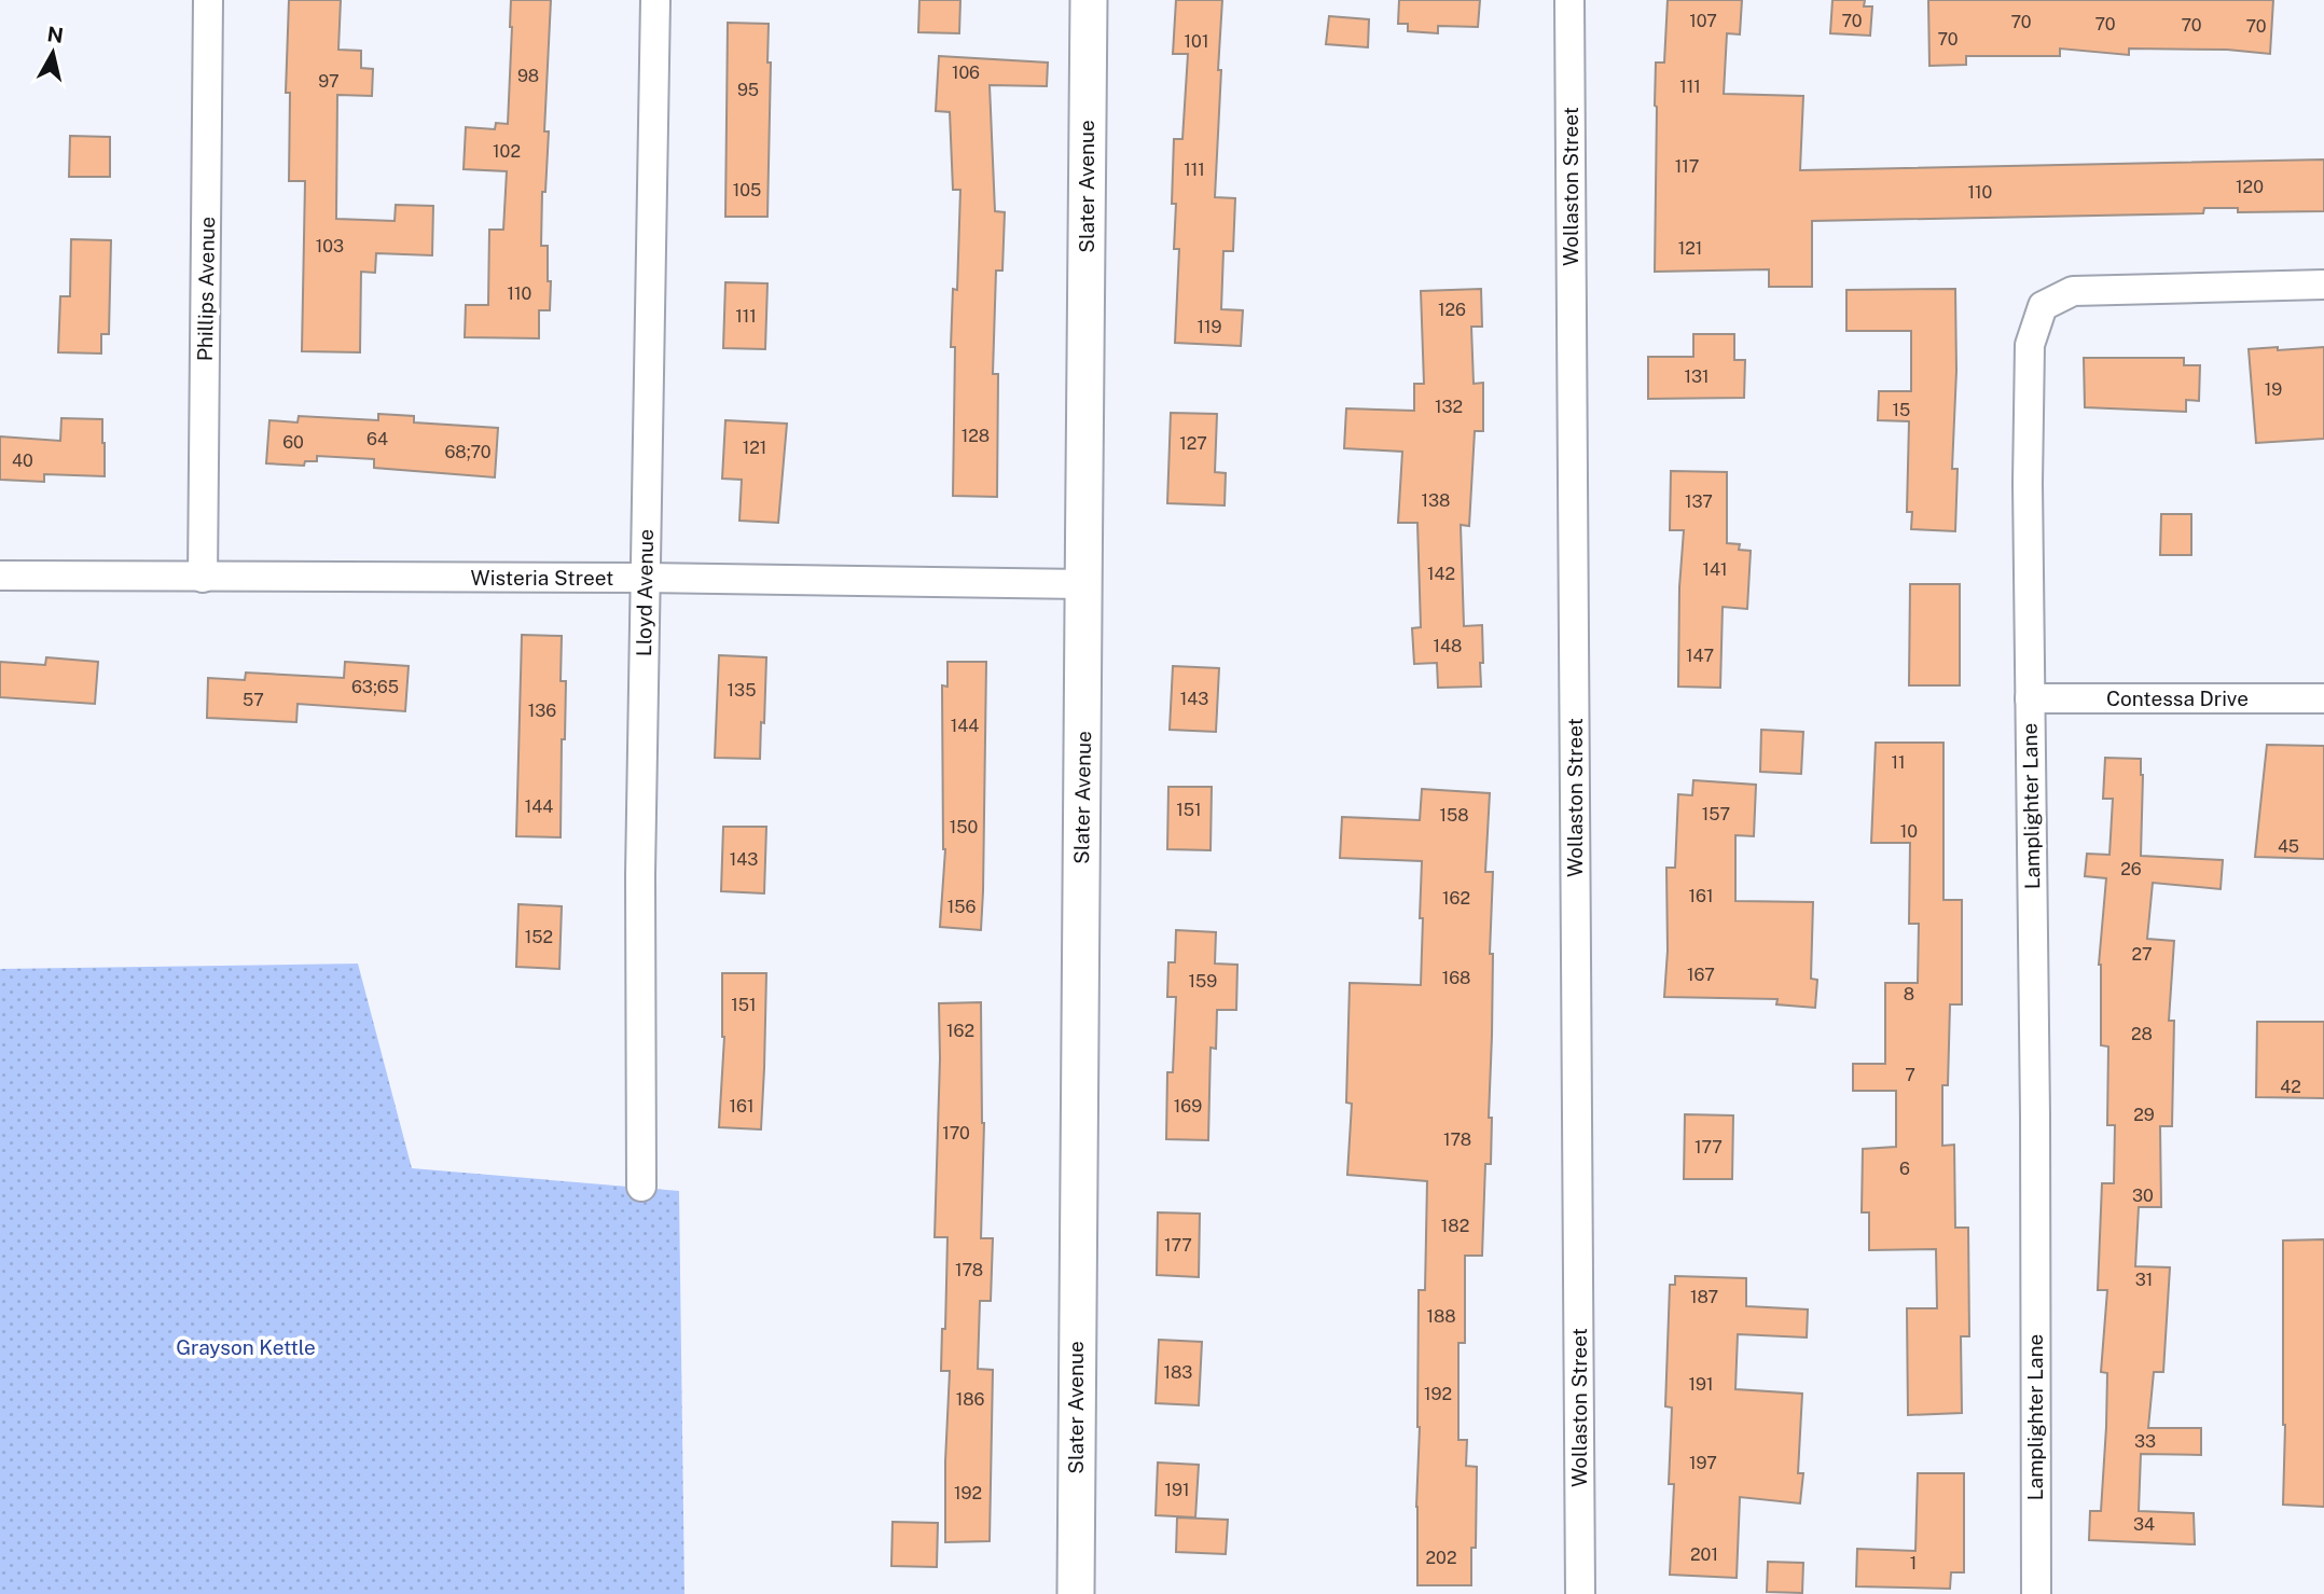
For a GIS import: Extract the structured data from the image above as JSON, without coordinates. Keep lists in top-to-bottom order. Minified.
{"streets":{"street":["Slater Avenue","Wollaston Street","Phillips Avenue","Wisteria Street","Lloyd Avenue","Contessa Drive","Lamplighter Lane"]},"crossings":[["Slater Avenue","Wisteria Street"],["Phillips Avenue","Wisteria Street"],["Wisteria Street","Lloyd Avenue"],["Contessa Drive","Lamplighter Lane"]],"parks":["Grayson Kettle"],"house_numbers":["107","70","70","70","70","70","70","101","106","98","97","111","95","102","117","111","120","105","110","103","121","110","126","111","119","131","19","132","15","128","64","60","127","121","68;70","40","138","137","141","142","148","147","63;65","135","143","57","136","144","11","144","151","157","158","150","10","45","143","26","161","162","156","152","27","167","168","159","8","151","162","28","7","42","161","169","29","170","178","177","6","30","182","177","178","31","187","188","183","191","192","186","33","197","191","192","34","201","202","1"],"north":"top"}
